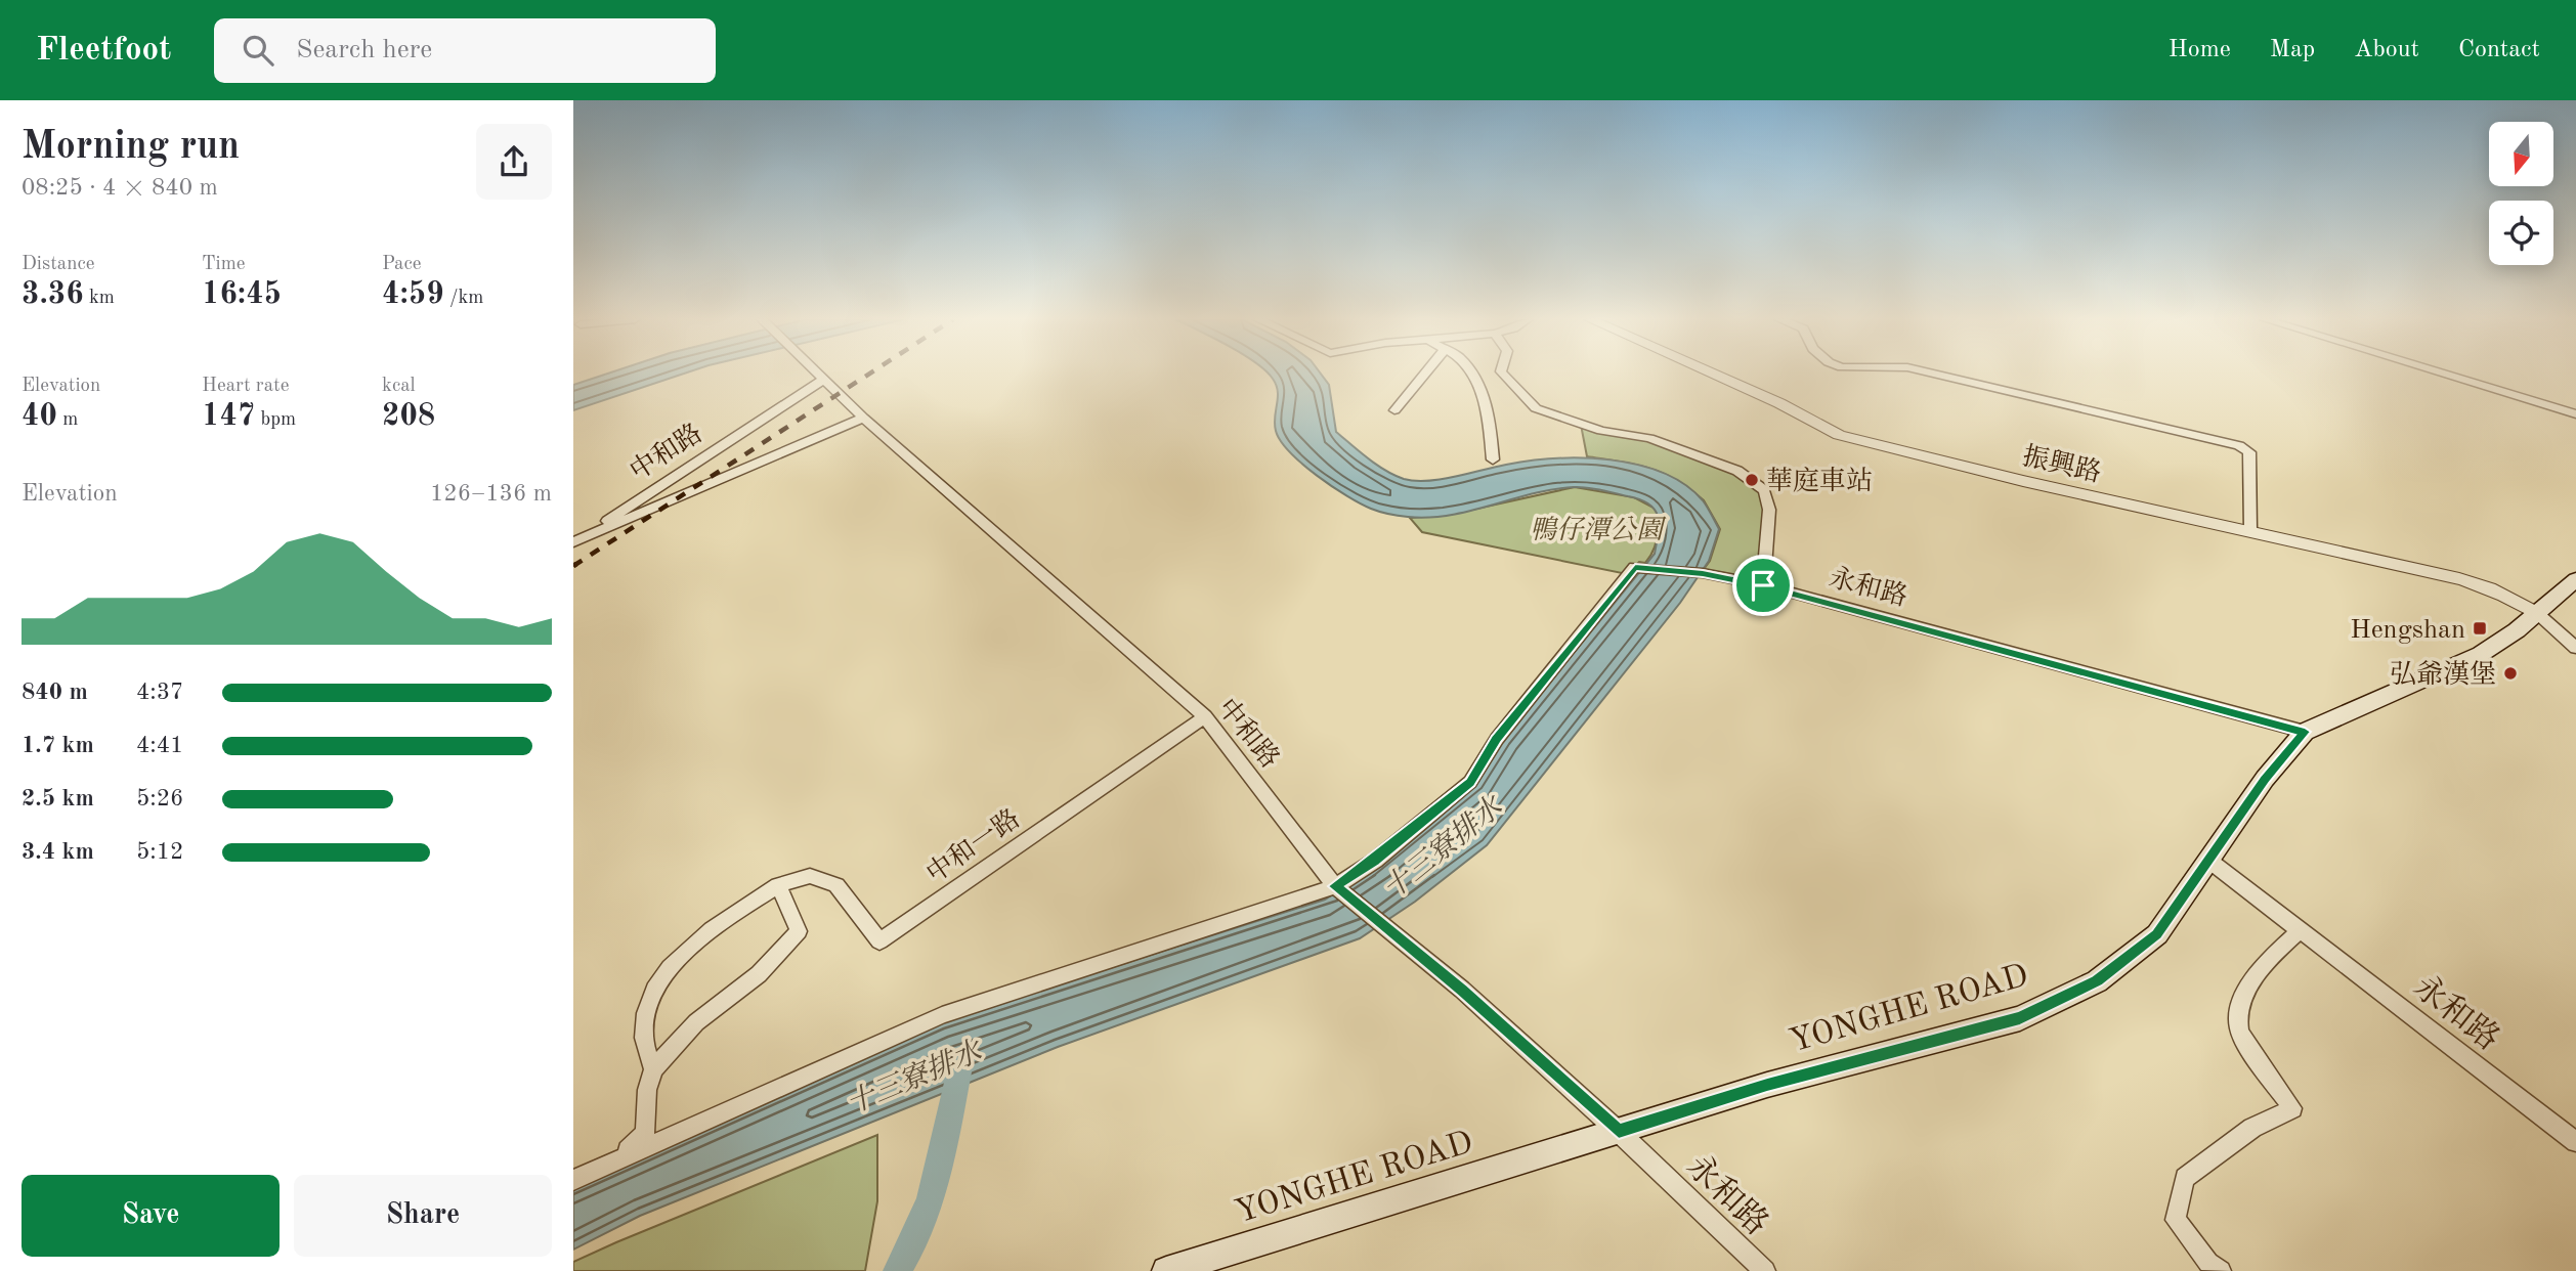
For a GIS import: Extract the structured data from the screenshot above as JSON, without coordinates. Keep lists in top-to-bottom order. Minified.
{"streets":{"main road":["YONGHE ROAD"],"street":["中和路","振興路","永和路","中和一路"]},"crossings":[["中和路","永和路"],["中和路","中和一路"],["中和路","YONGHE ROAD"],["振興路","YONGHE ROAD"],["永和路","中和一路"],["永和路","YONGHE ROAD"]],"water":["十三寮排水"],"parks":["鴨仔潭公園"],"places":{"other":["華庭車站","弘爺漢堡"],"transit":["Hengshan"]},"north":"bottom","page":{"header":"Fleetfoot","search":"Search here","nav":["Home","Map","About","Contact"],"heading":["Morning run","08:25 · 4 × 840 m"],"stats":[["Distance","3.36 km"],["Time","16:45"],["Pace","4:59 /km"],["Elevation","40 m"],["Heart rate","147 bpm"],["kcal","208"]],"chart":["Elevation","126–136 m"],"list":[{"name":"840 m","note":"4:37"},{"name":"1.7 km","note":"4:41"},{"name":"2.5 km","note":"5:26"},{"name":"3.4 km","note":"5:12"}],"buttons":["Save","Share"]}}
